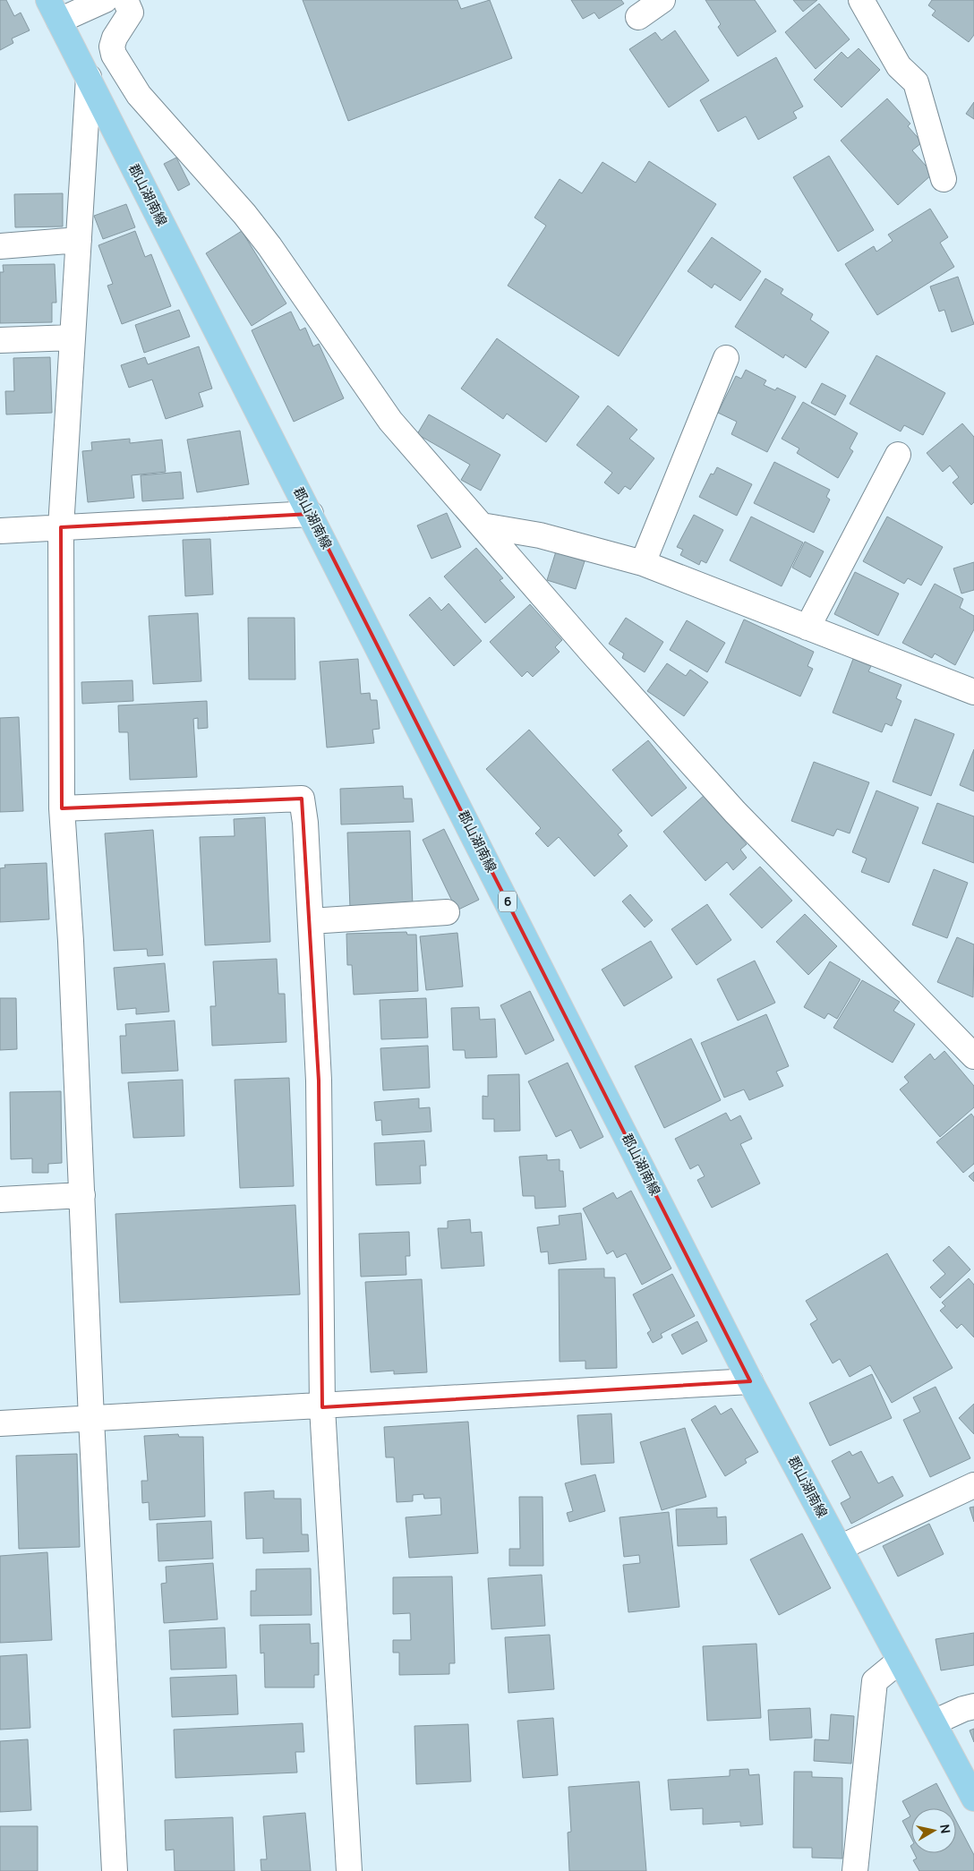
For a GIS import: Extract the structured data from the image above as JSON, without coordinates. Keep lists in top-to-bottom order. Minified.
{"streets":{"main road":["郡山湖南線","6"]},"north":"right"}
